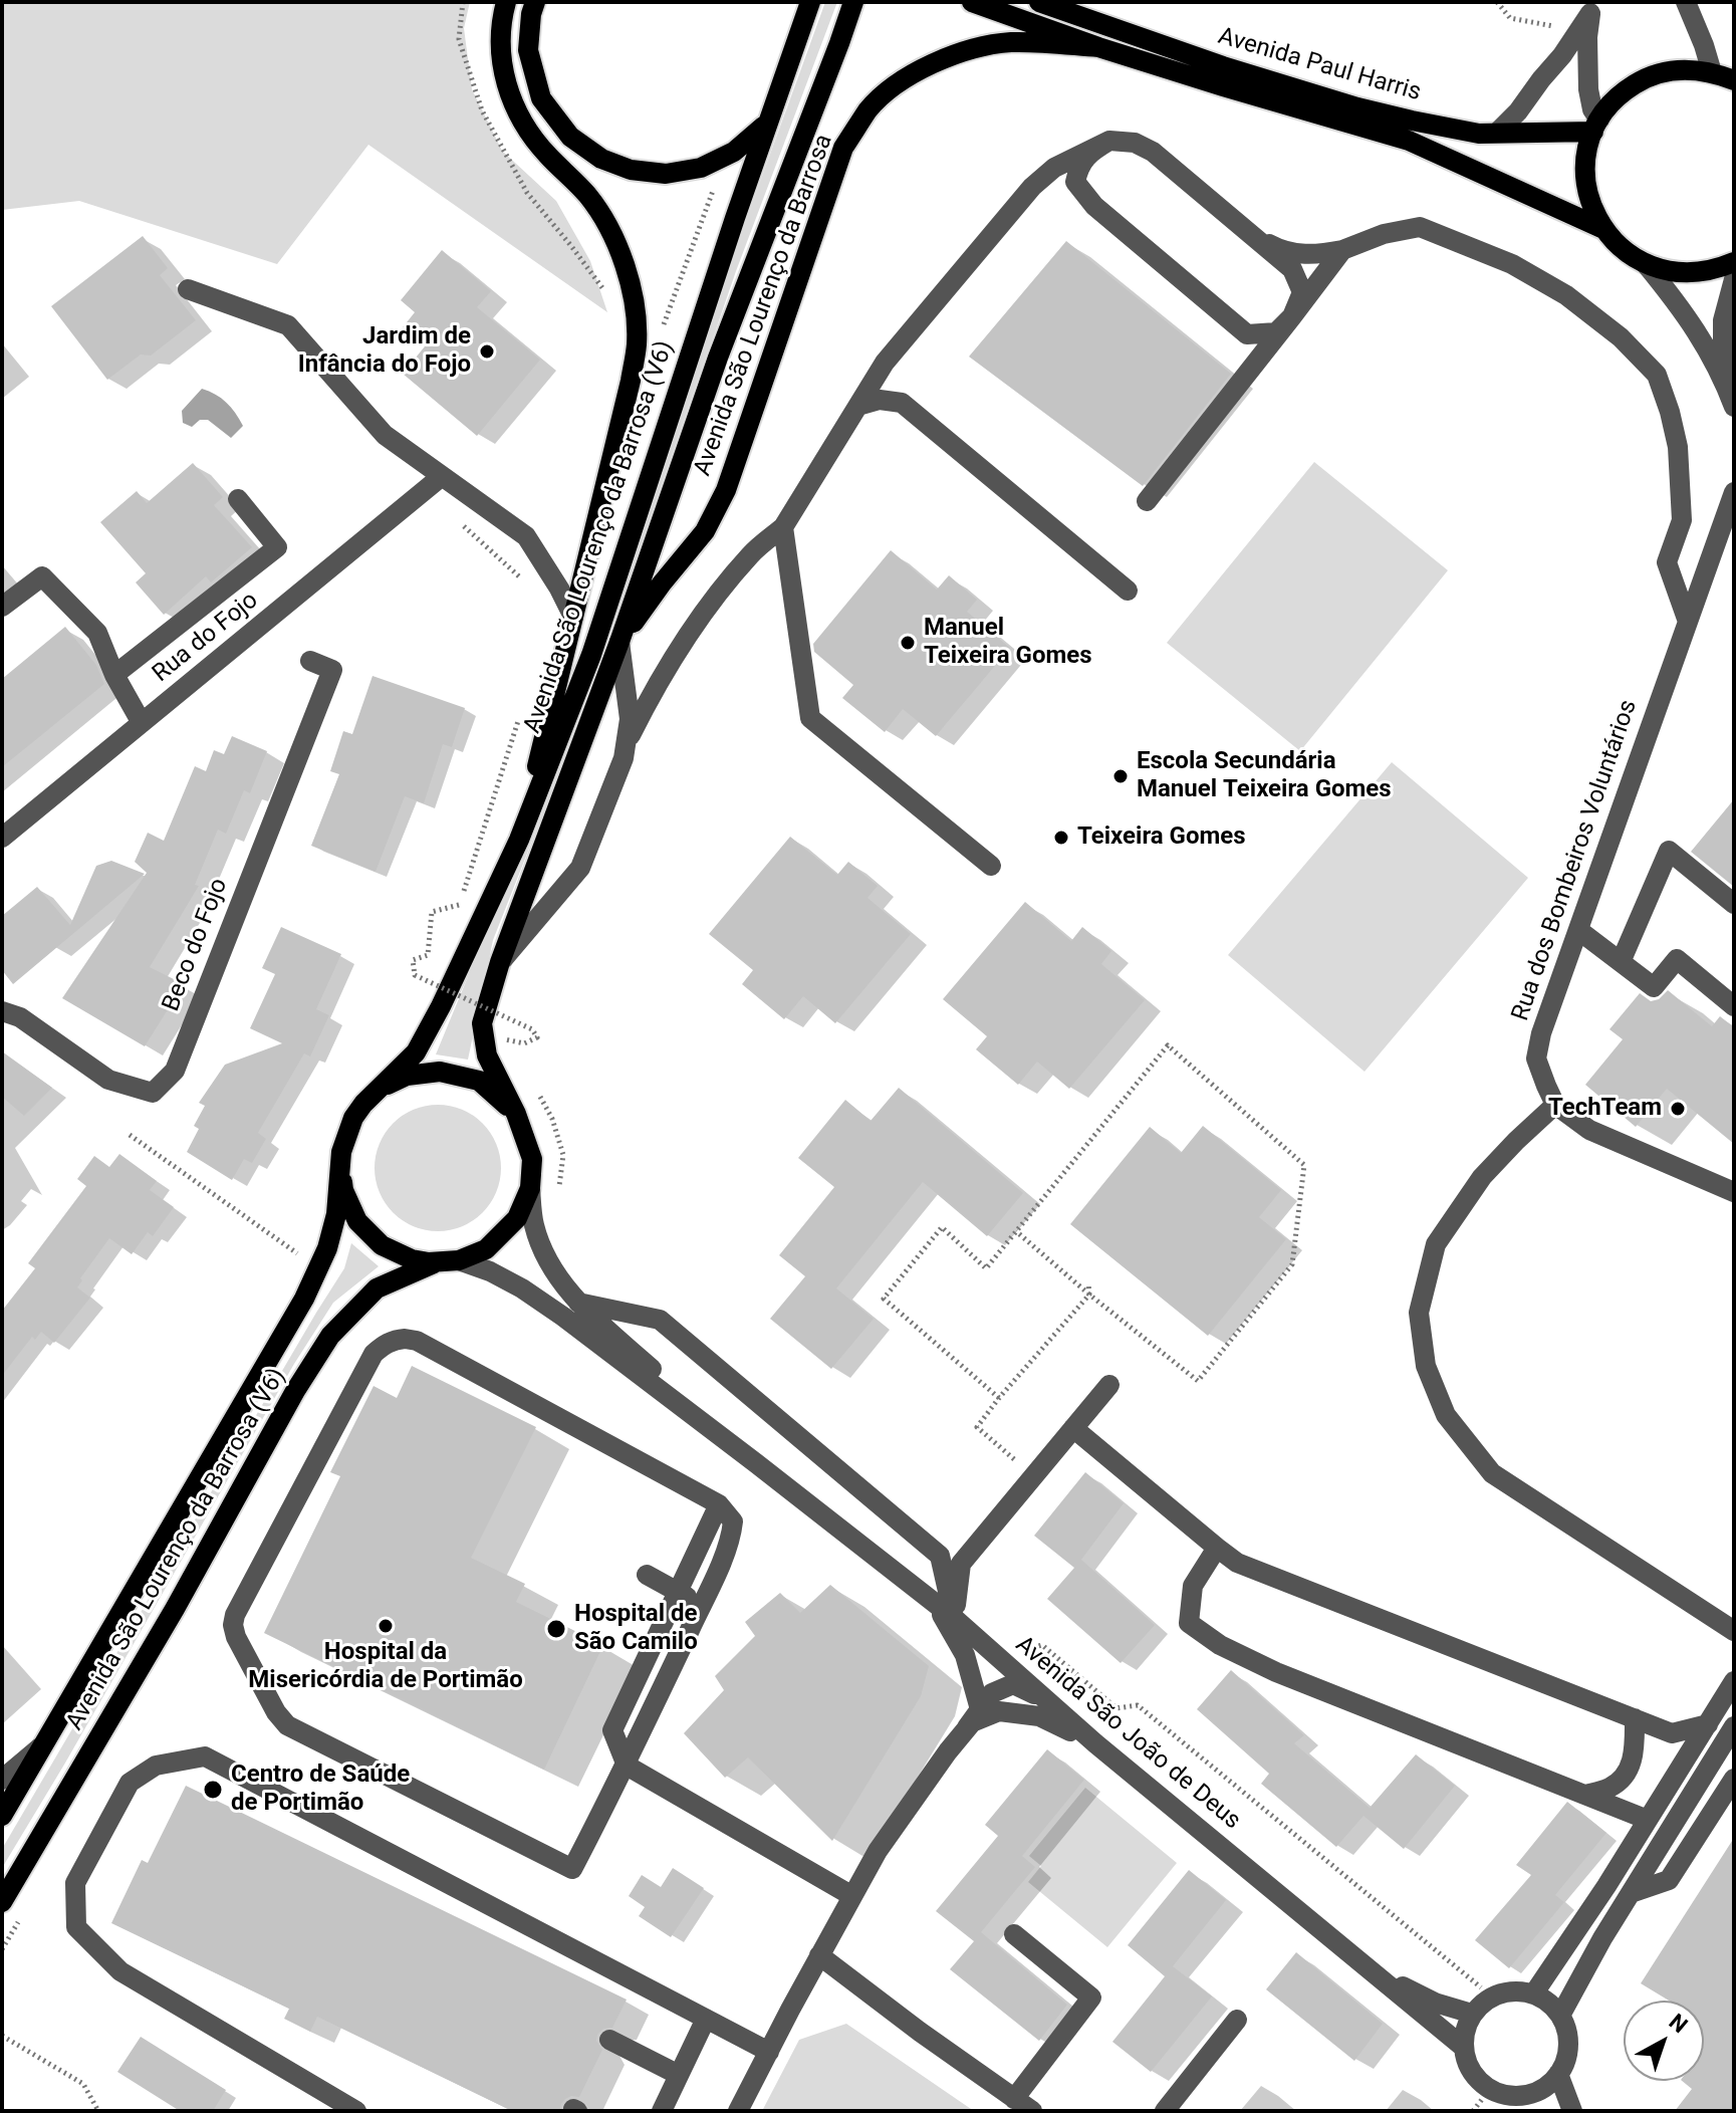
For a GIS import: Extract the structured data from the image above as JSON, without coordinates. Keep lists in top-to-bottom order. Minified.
{"streets":{"main road":["Avenida Paul Harris","Avenida São Lourenço da Barrosa","Avenida São Lourenço da Barrosa (V6)"],"street":["Rua do Fojo","Rua dos Bombeiros Voluntários","Beco do Fojo","Avenida São João de Deus"]},"crossings":[["Avenida Paul Harris","Avenida São Lourenço da Barrosa"],["Avenida São Lourenço da Barrosa","Avenida São Lourenço da Barrosa (V6)"]],"places":["Jardim de Infância do Fojo","Manuel Teixeira Gomes","Escola Secundária Manuel Teixeira Gomes","Teixeira Gomes","TechTeam","Hospital da Misericórdia de Portimão","Hospital de São Camilo","Centro de Saúde de Portimão"],"north":"top right"}
